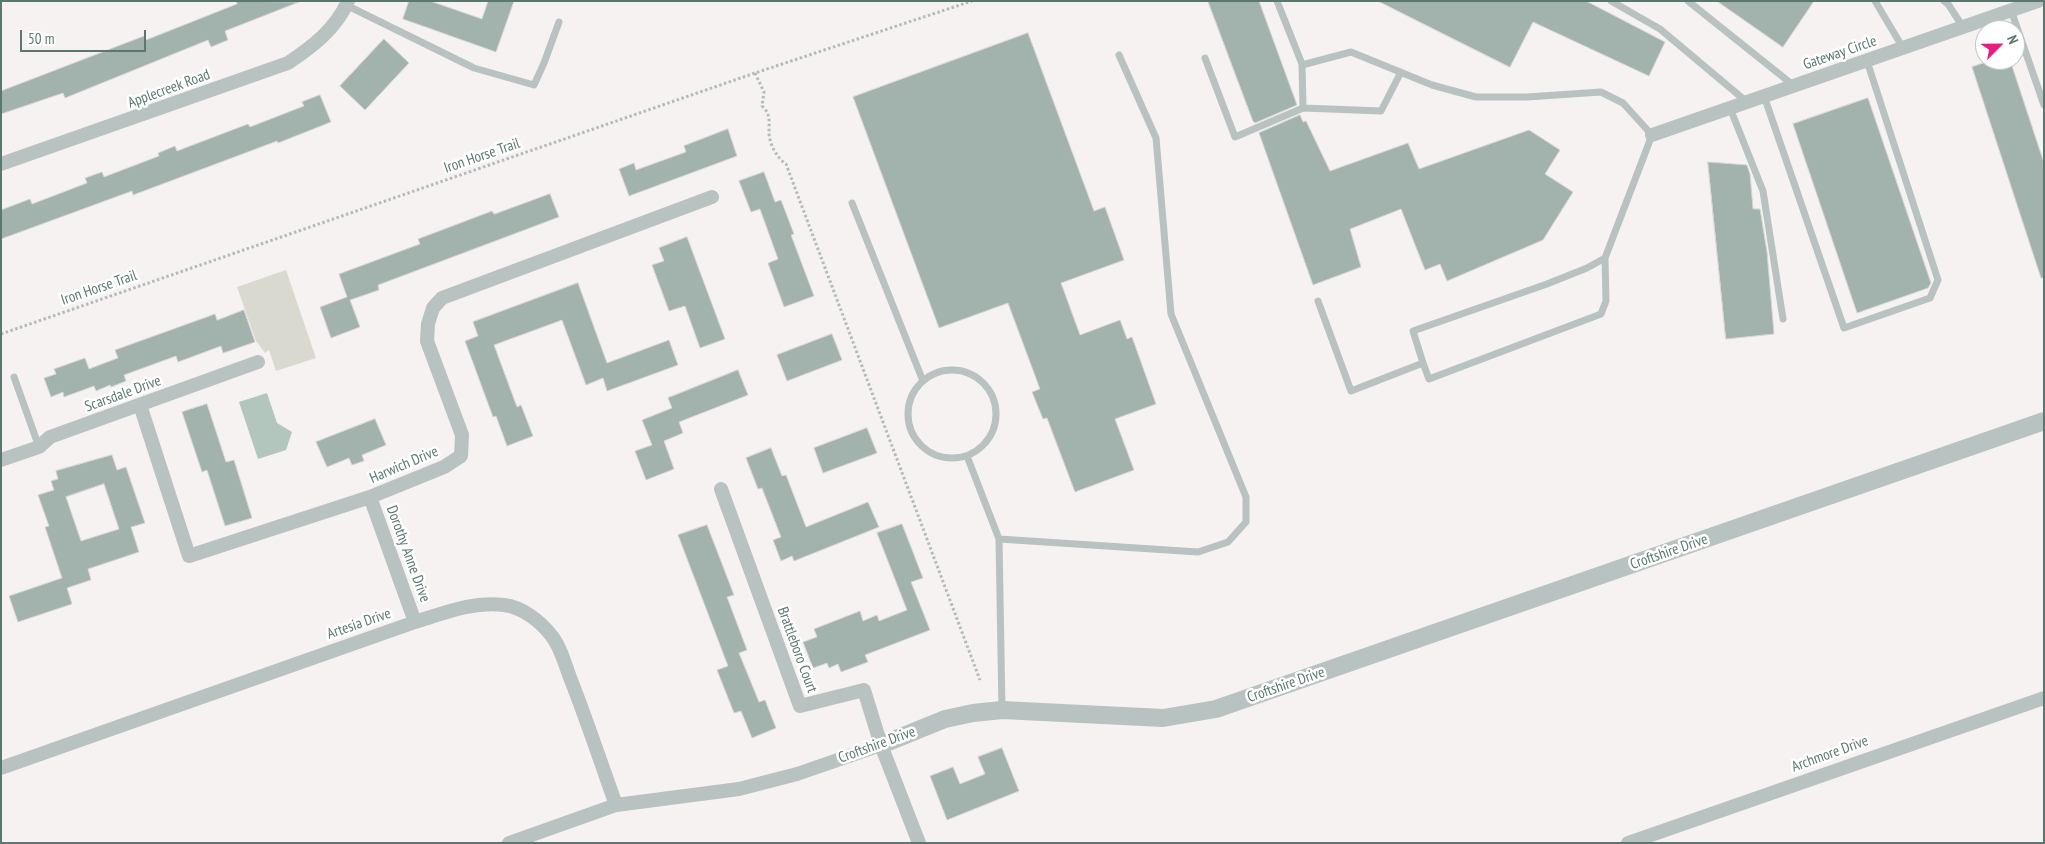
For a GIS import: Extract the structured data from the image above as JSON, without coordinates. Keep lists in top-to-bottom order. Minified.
{"streets":{"street":["Gateway Circle","Applecreek Road","Scarsdale Drive","Harwich Drive","Croftshire Drive","Dorothy Anne Drive","Artesia Drive","Brattleboro Court","Archmore Drive"],"path":["Iron Horse Trail"]},"crossings":[["Scarsdale Drive","Harwich Drive"],["Harwich Drive","Dorothy Anne Drive"],["Croftshire Drive","Artesia Drive"],["Croftshire Drive","Brattleboro Court"],["Dorothy Anne Drive","Artesia Drive"]],"scale_bar":"50 m","north":"top right"}
